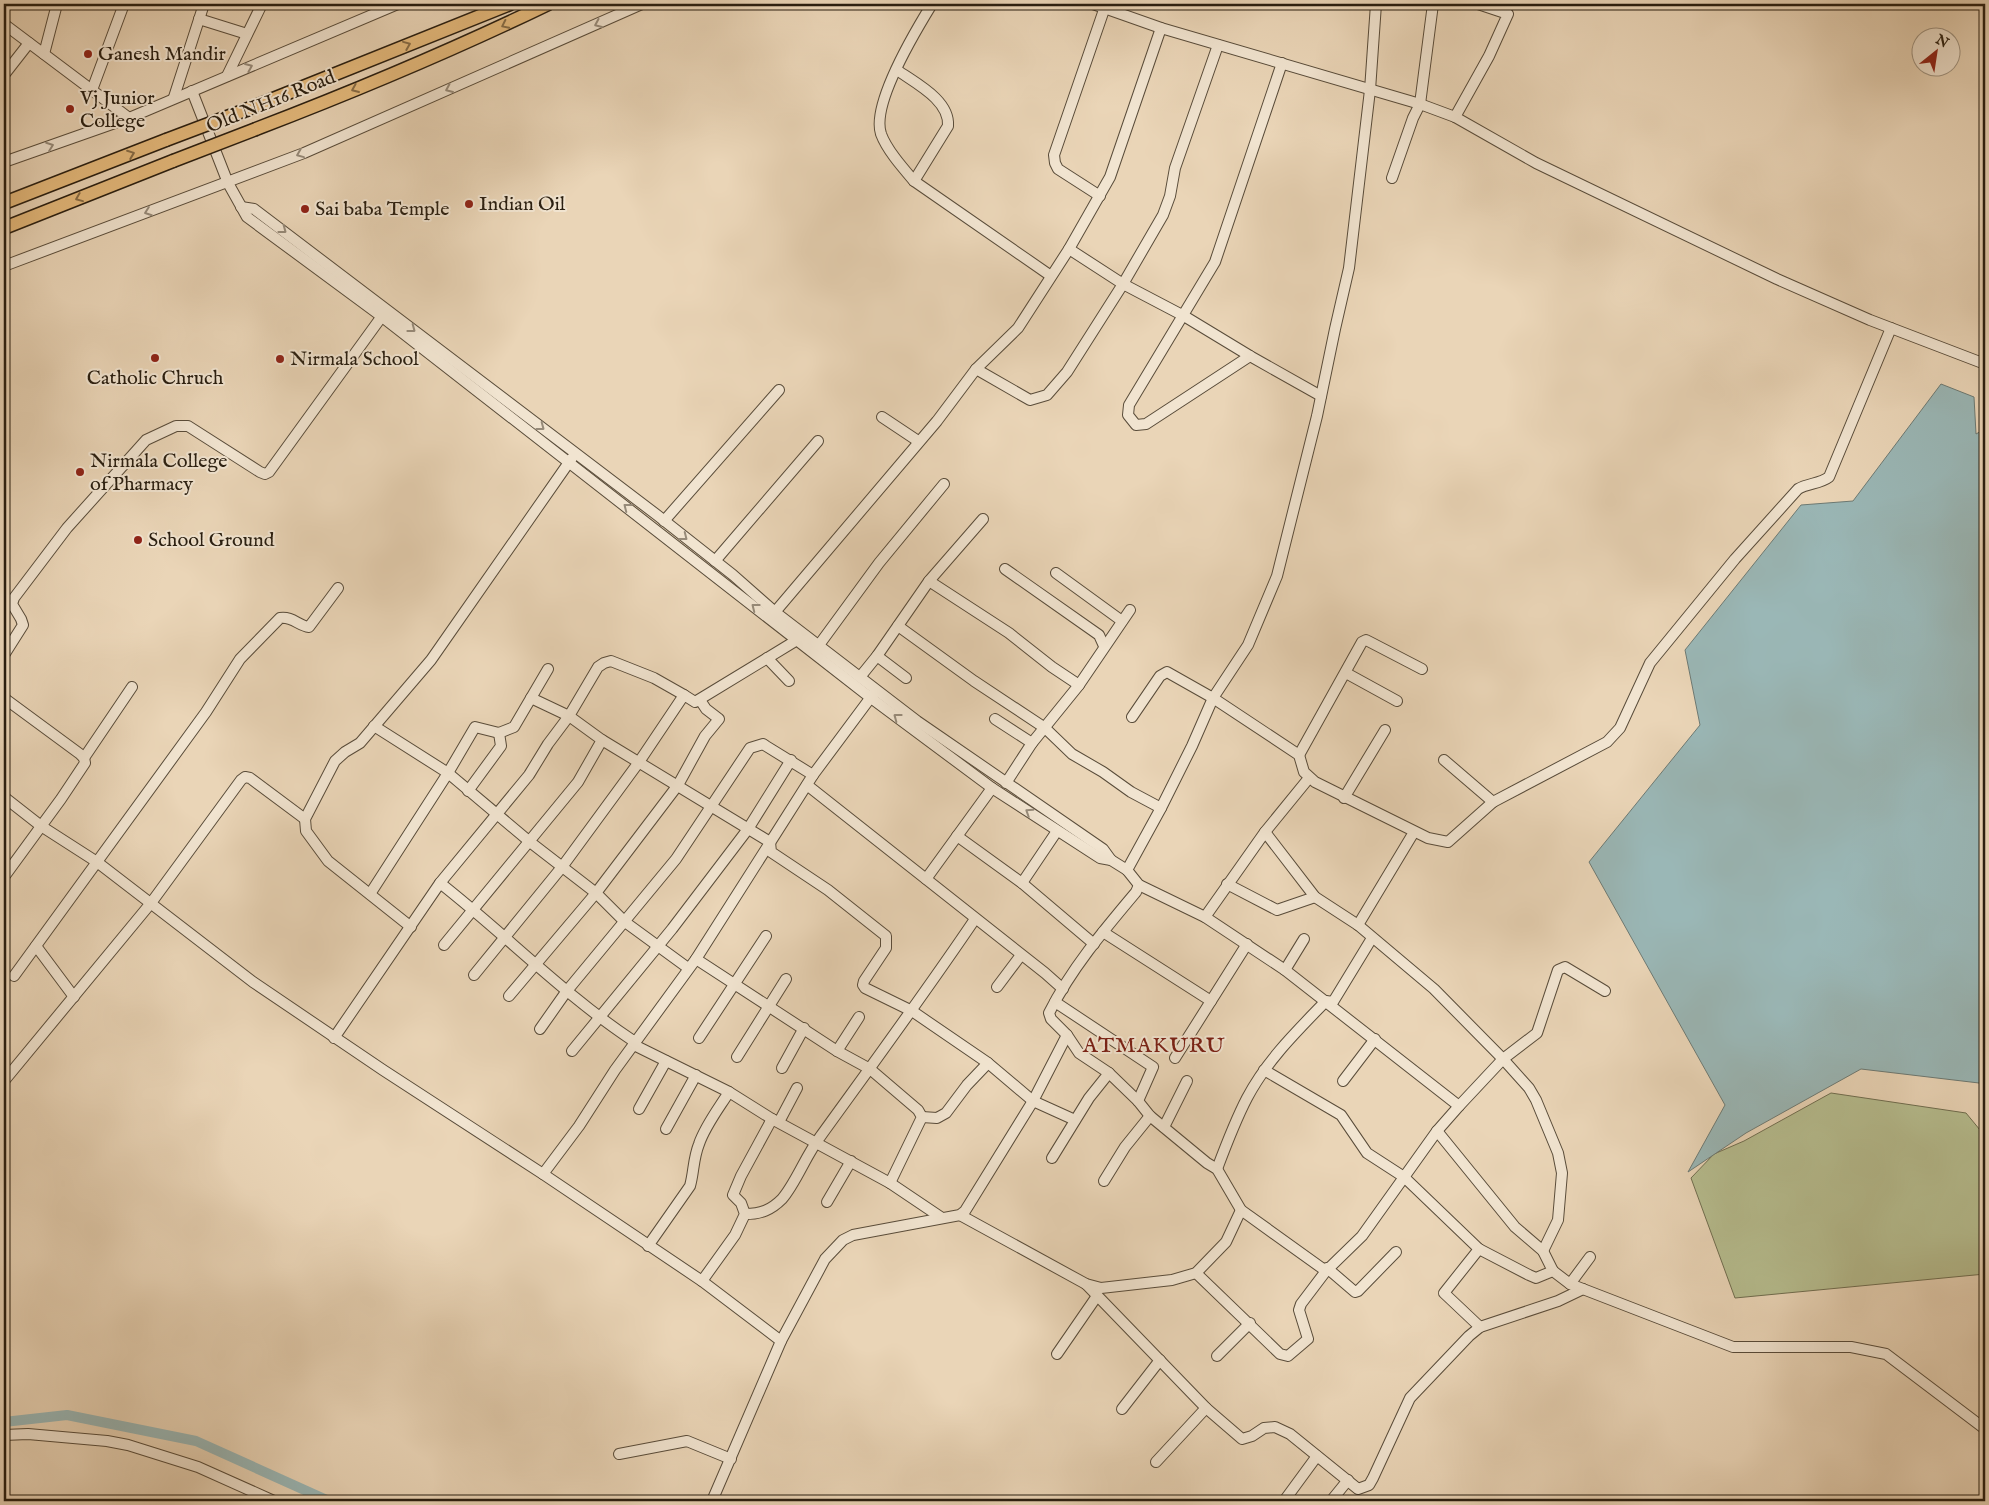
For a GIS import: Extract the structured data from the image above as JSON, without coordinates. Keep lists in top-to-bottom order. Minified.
{"streets":{"main road":["Old NH16 Road"]},"districts":["ATMAKURU"],"places":["Ganesh Mandir","Vj Junior College","Indian Oil","Sai baba Temple","Catholic Chruch","Nirmala School","Nirmala College of Pharmacy","School Ground"],"north":"top right"}
